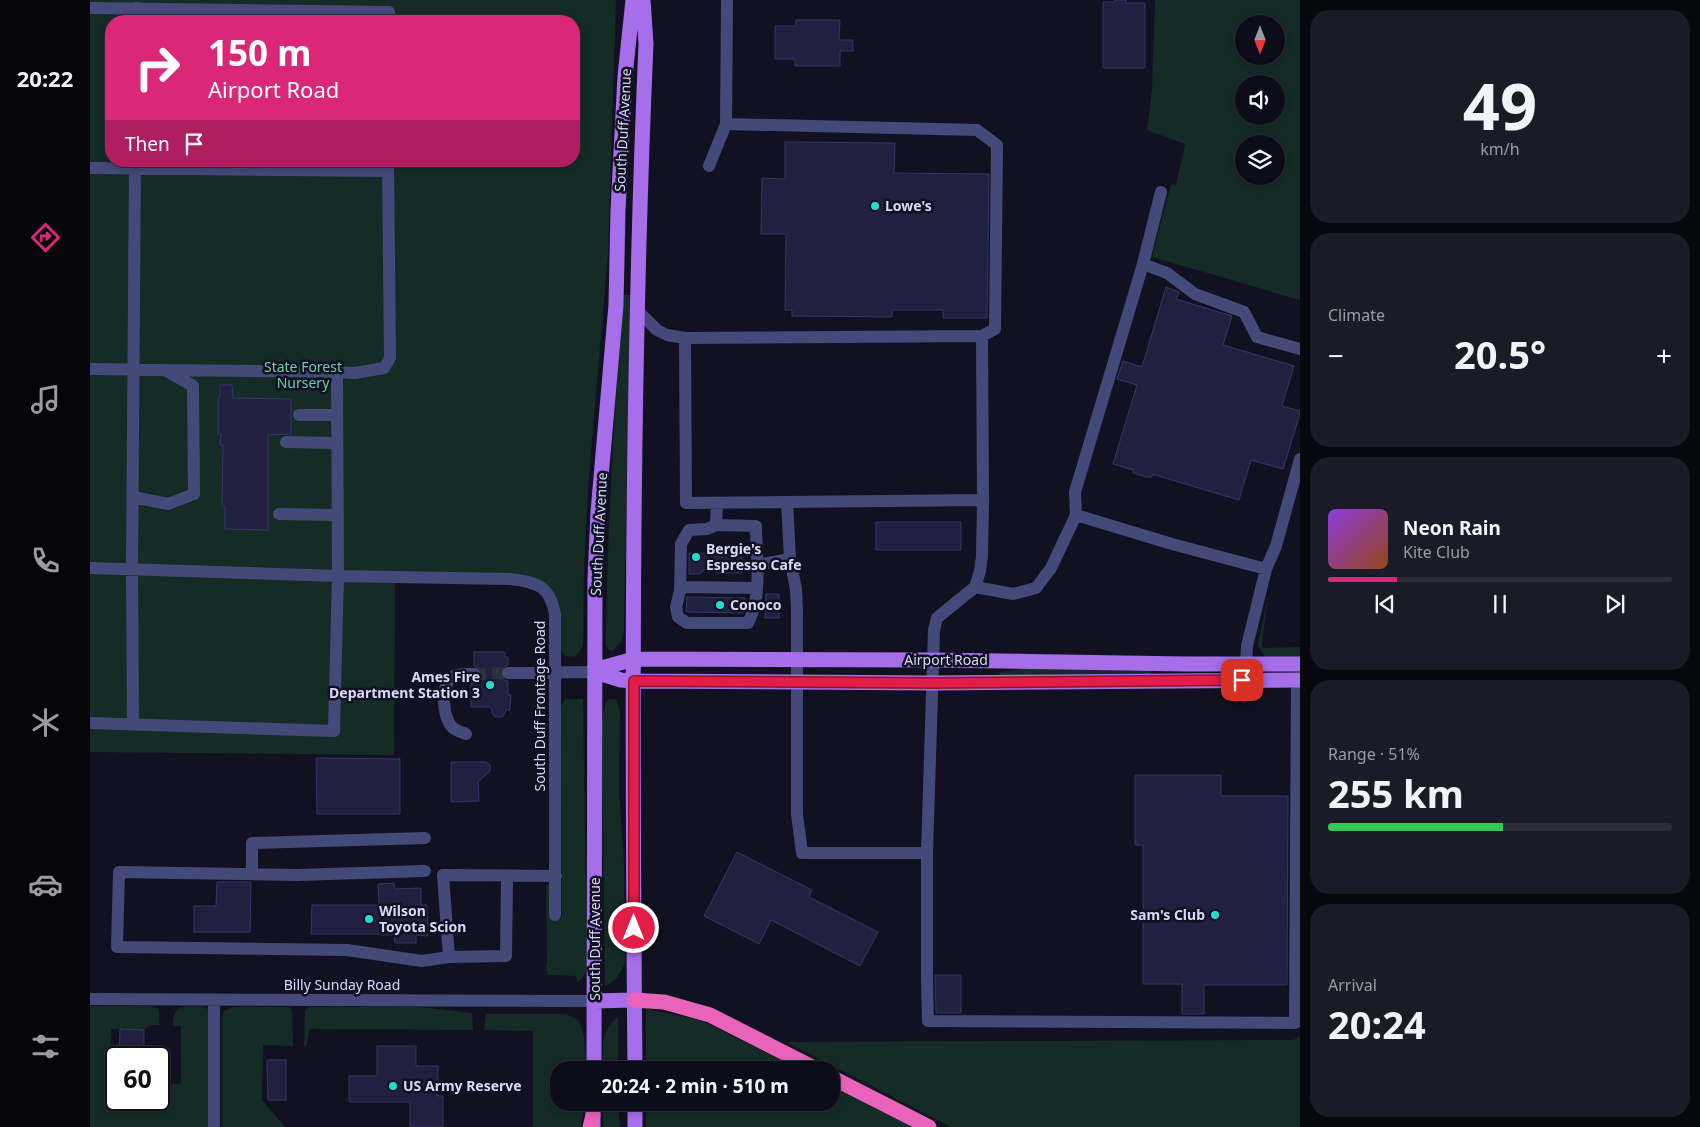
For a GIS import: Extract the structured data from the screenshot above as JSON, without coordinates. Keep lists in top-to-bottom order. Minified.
{"streets":{"main road":["South Duff Avenue","Airport Road"],"street":["South Duff Frontage Road","Billy Sunday Road"]},"crossings":[["South Duff Avenue","Airport Road"],["South Duff Avenue","Billy Sunday Road"],["Airport Road","South Duff Frontage Road"]],"parks":["State Forest Nursery"],"places":["Lowe's","Bergie's Espresso Cafe","Conoco","Ames Fire Department Station 3","Sam's Club","Wilson Toyota Scion","US Army Reserve"],"north":"bottom","page":{"tabs":"20:22","tile":[["49","km/h"],"Climate",["Range · 51%","255 km"],["Arrival","20:24"]],"turn":["150 m","Airport Road"],"then":"Then","heat":["−","20.5°","+"],"song":["Neon Rain","Kite Club"],"limit":"60","trip":"20:24 · 2 min · 510 m"}}
